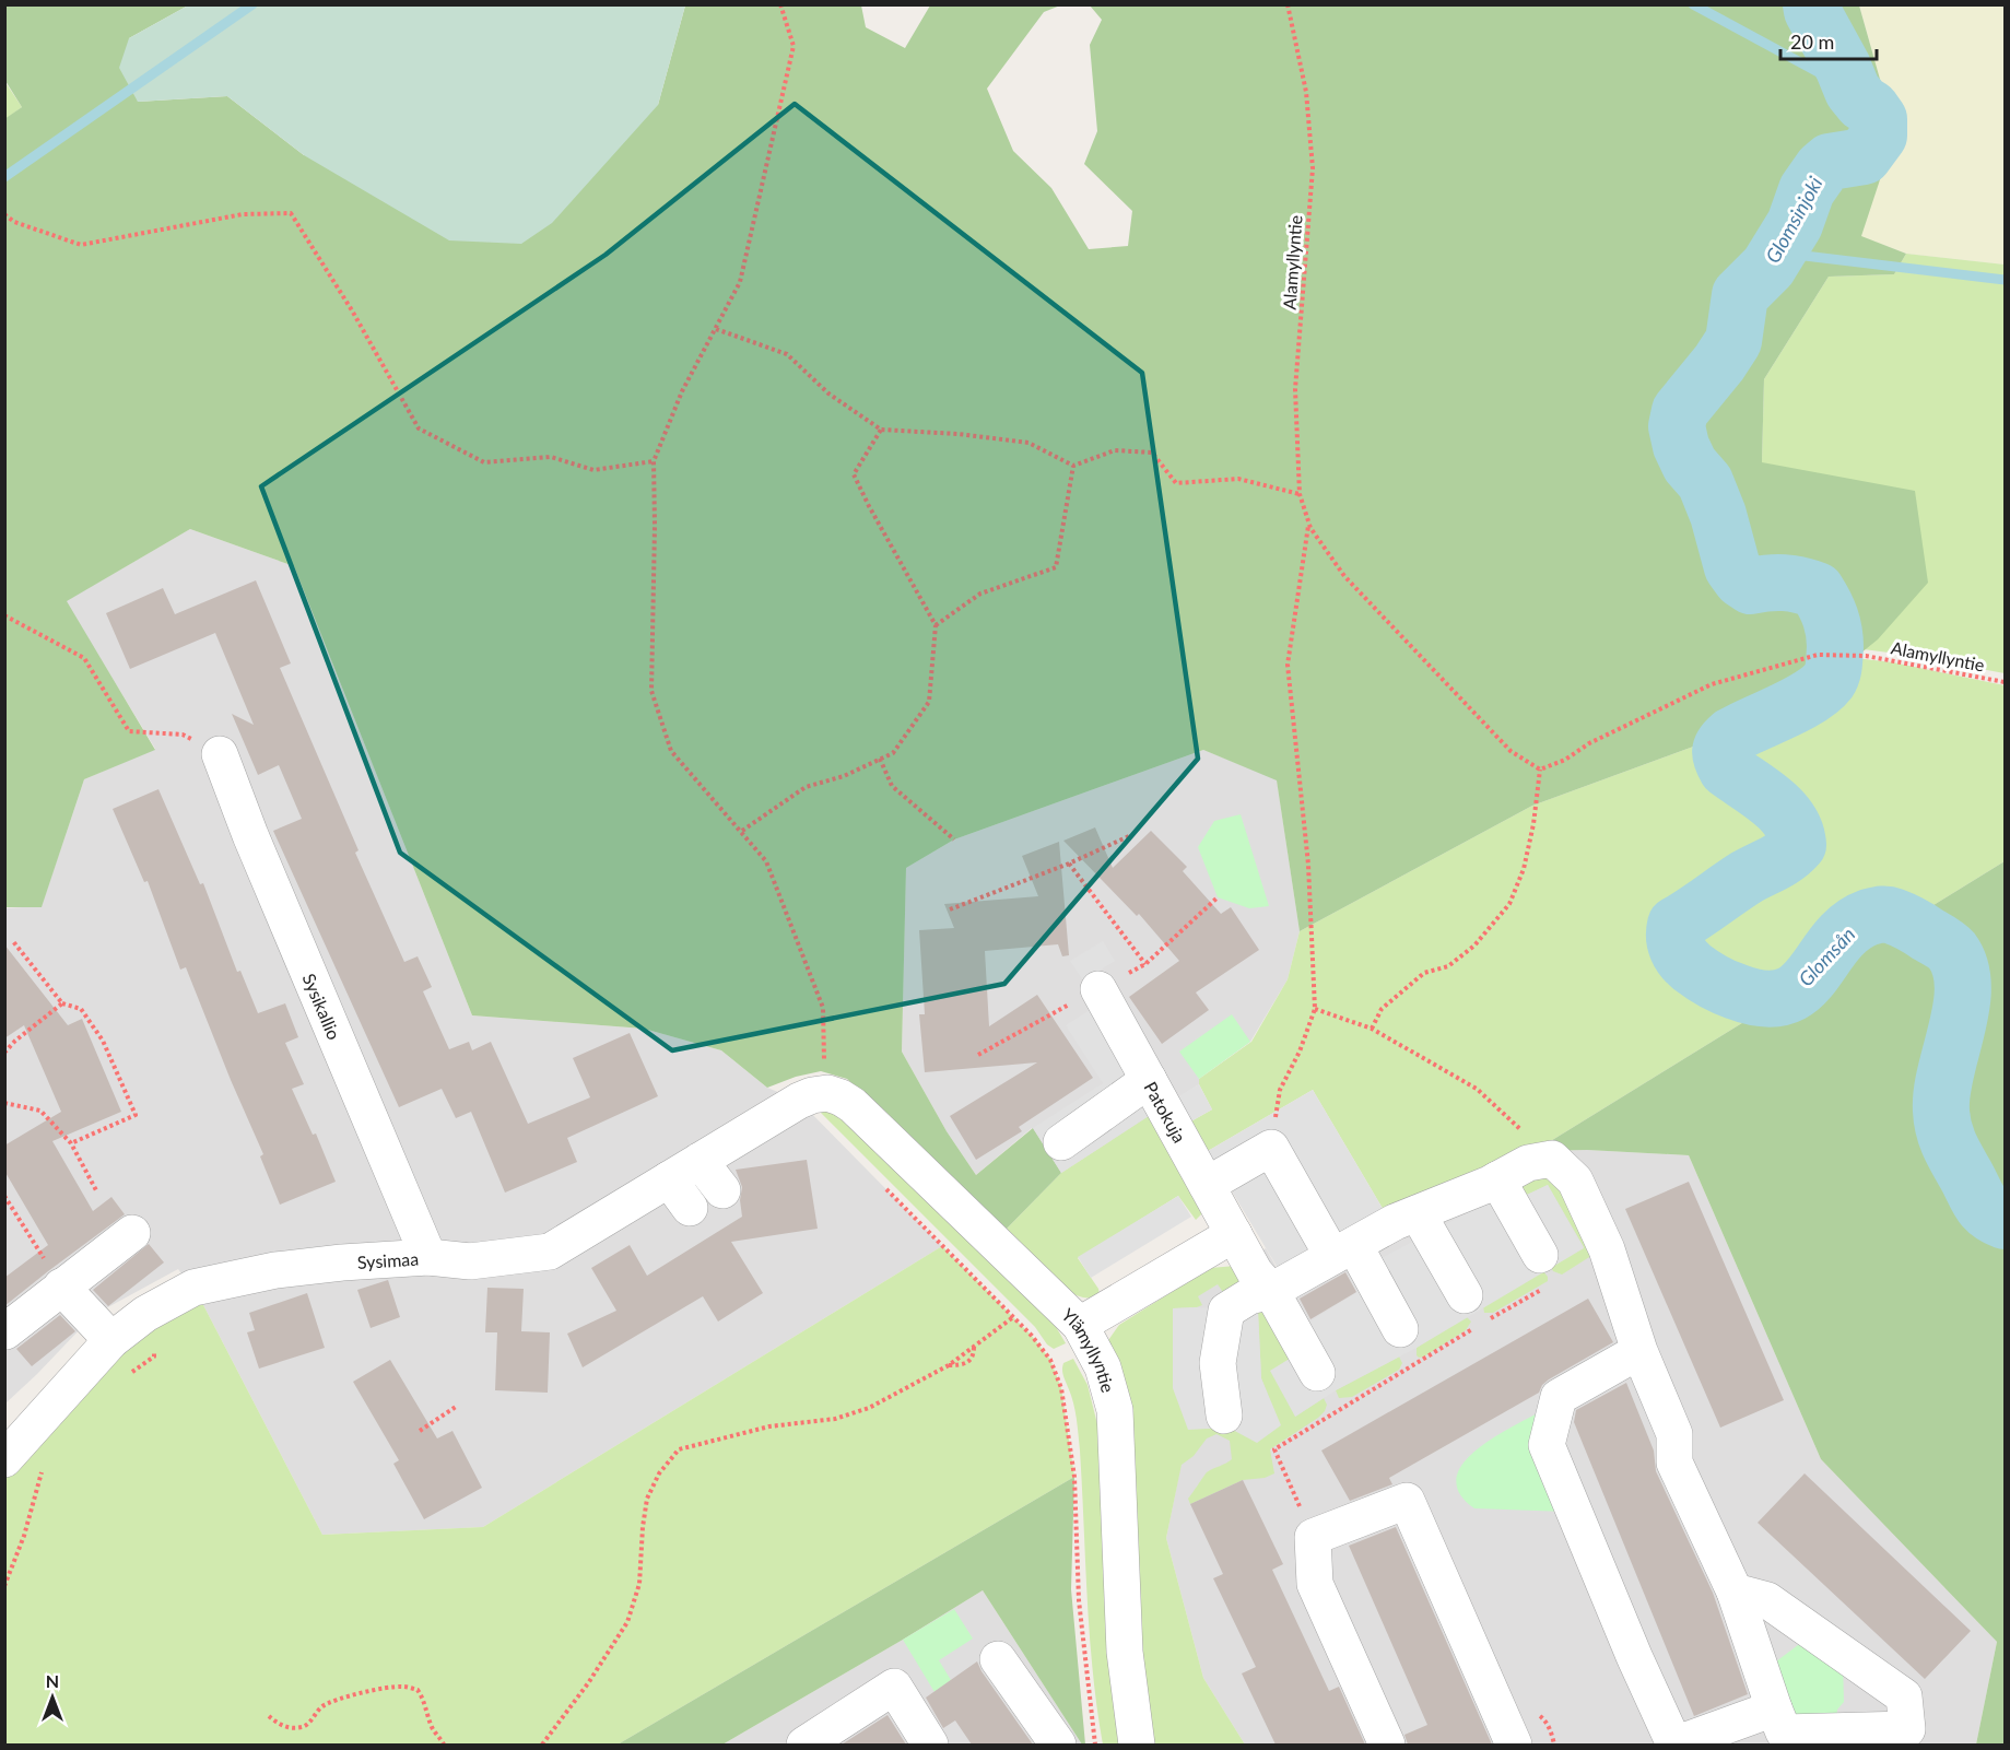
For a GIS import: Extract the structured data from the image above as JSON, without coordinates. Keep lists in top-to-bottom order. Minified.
{"streets":{"street":["Sysikallio","Patokuja","Sysimaa","Ylämyllyntie"],"path":["Alamyllyntie"]},"crossings":[["Sysikallio","Sysimaa"],["Sysimaa","Ylämyllyntie"]],"water":["Glomsinjoki","Glomsån"],"scale_bar":"20 m","north":"top"}
